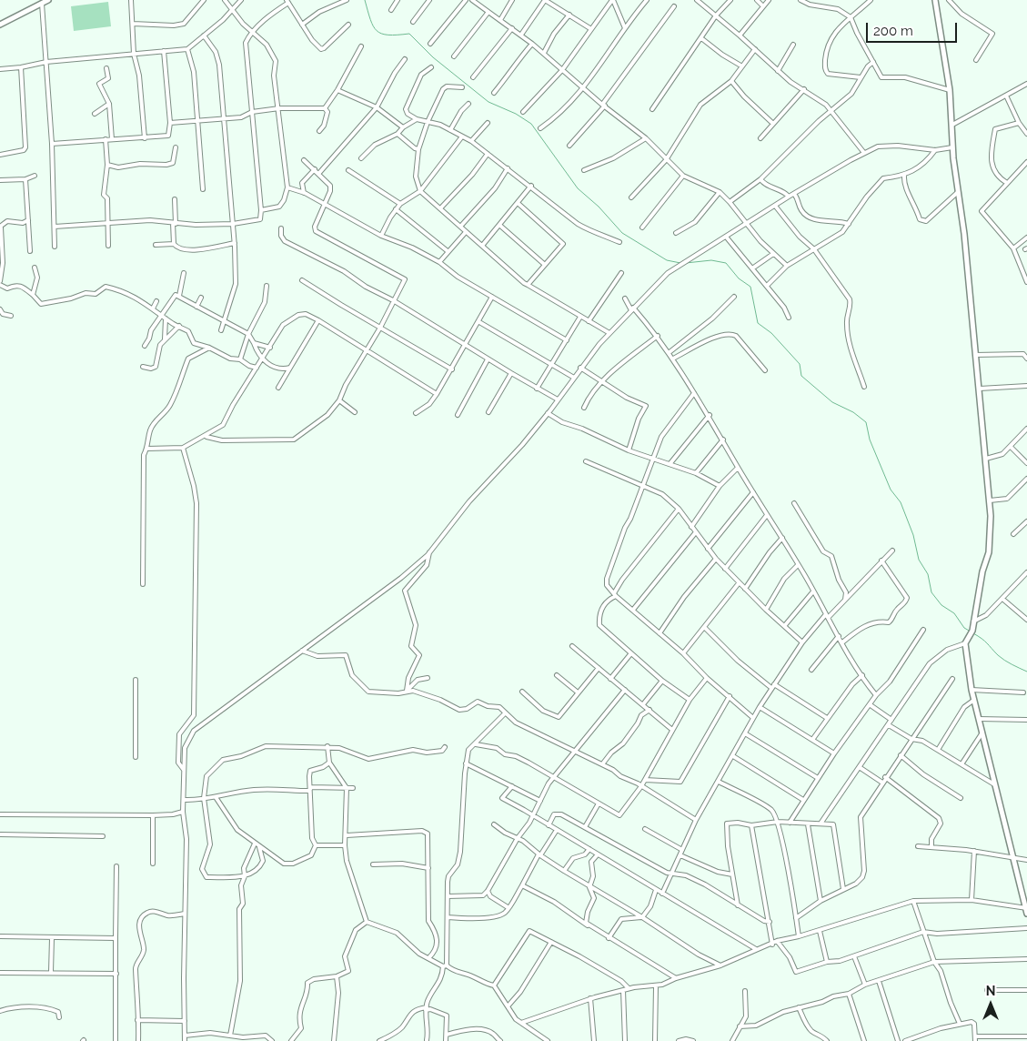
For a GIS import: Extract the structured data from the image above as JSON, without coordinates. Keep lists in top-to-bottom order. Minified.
{"scale_bar":"200 m","north":"top"}
